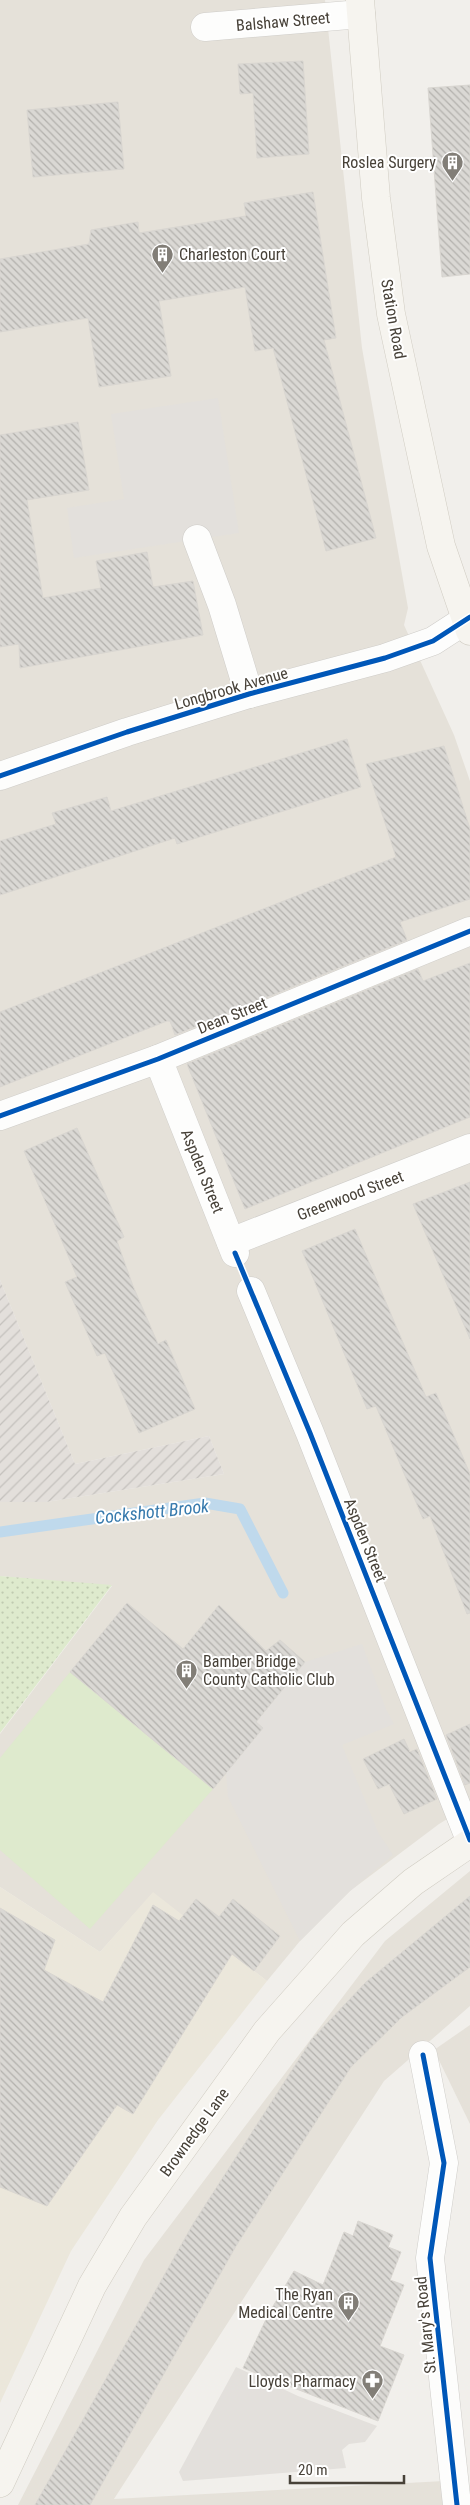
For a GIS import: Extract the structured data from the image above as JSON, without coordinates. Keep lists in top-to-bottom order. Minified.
{"streets":{"main road":["Station Road","Brownedge Lane"],"street":["Balshaw Street","Longbrook Avenue","Dean Street","Aspden Street","Greenwood Street","St. Mary's Road"]},"crossings":[["Balshaw Street","Station Road"],["Station Road","Longbrook Avenue"],["Dean Street","Aspden Street"],["Aspden Street","Greenwood Street"],["Aspden Street","Brownedge Lane"]],"water":["Cockshott Brook"],"places":{"building":["Roslea Surgery","Charleston Court","Bamber Bridge County Catholic Club","The Ryan Medical Centre"],"pharmacy":["Lloyds Pharmacy"]},"scale_bar":"20 m"}
